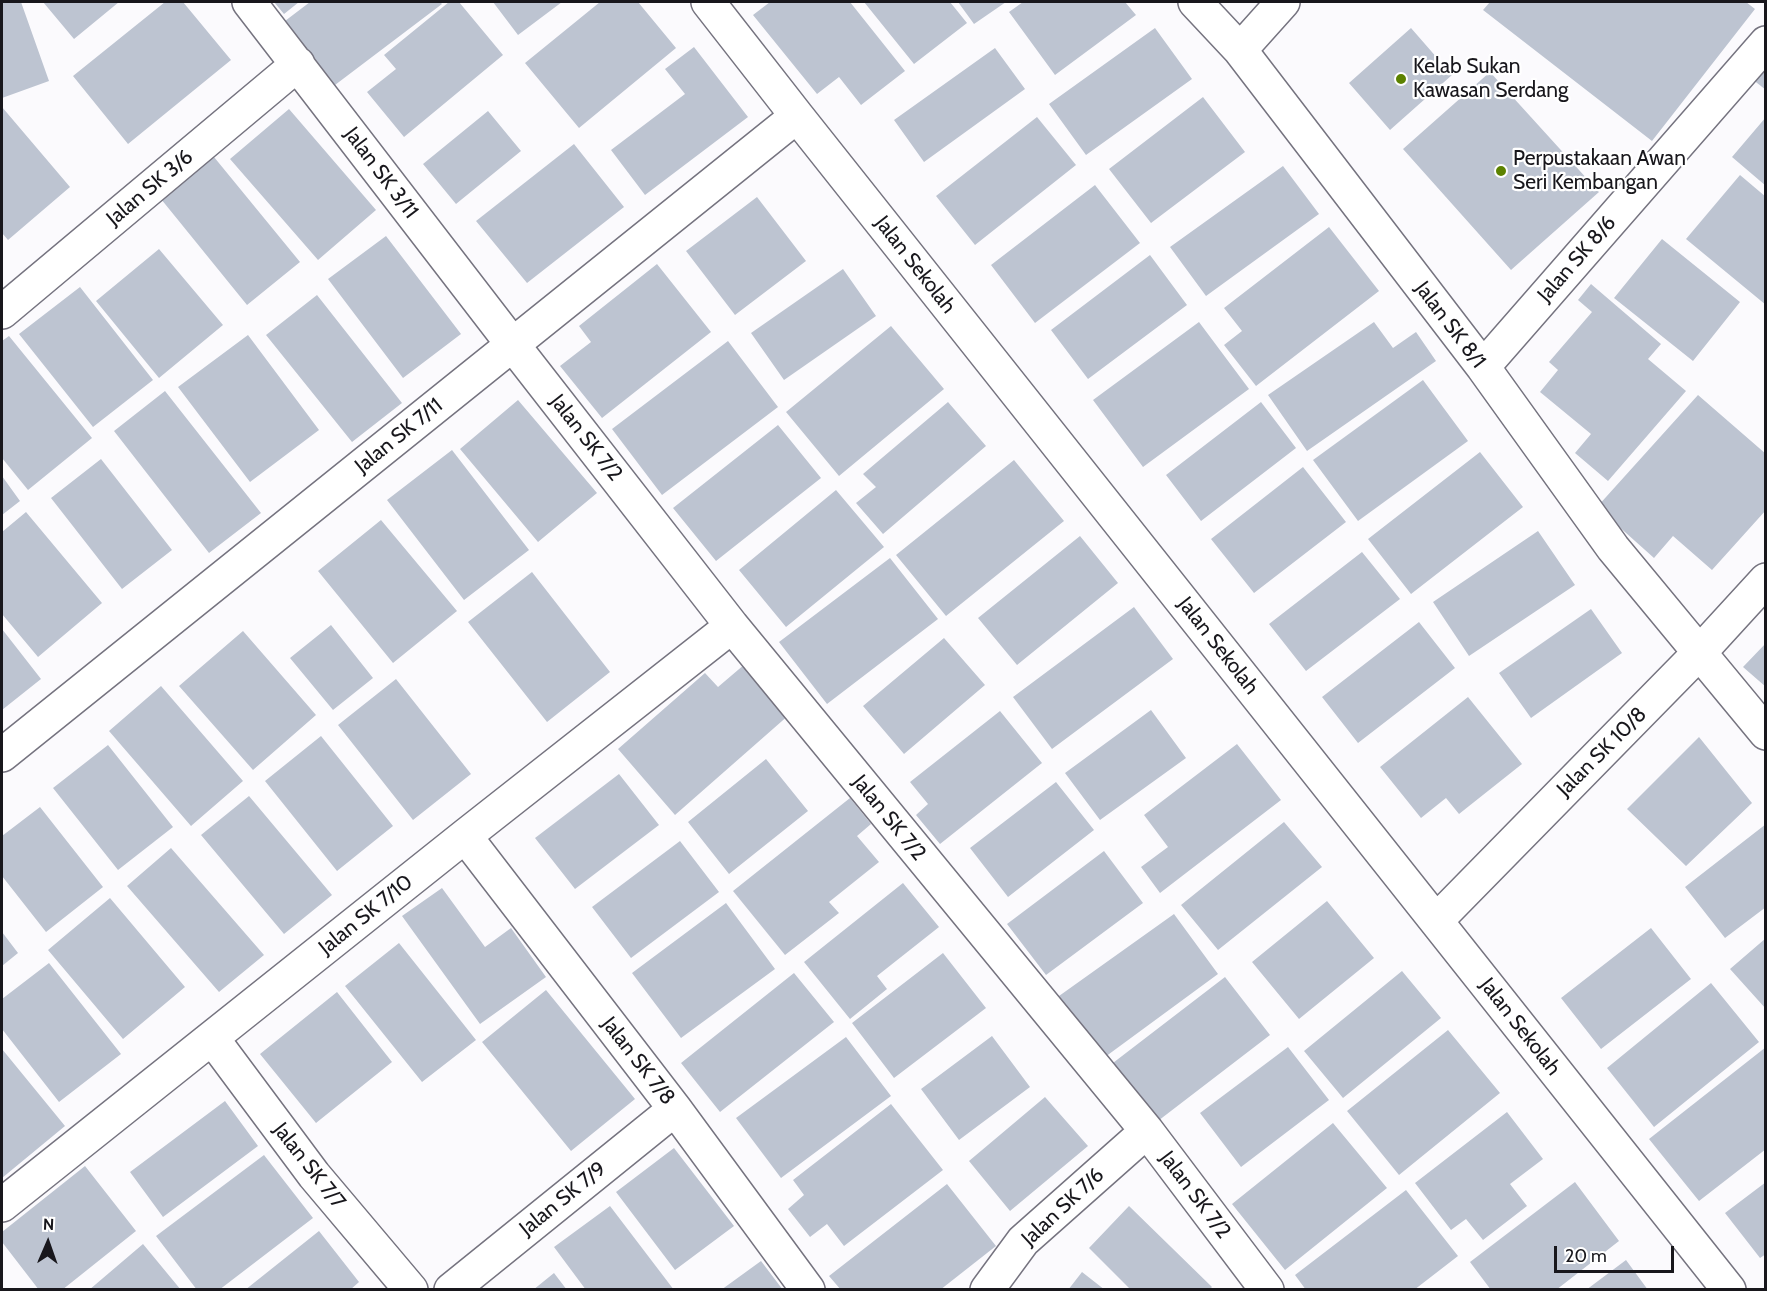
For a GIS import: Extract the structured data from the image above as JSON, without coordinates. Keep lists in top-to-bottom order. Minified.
{"streets":{"street":["Jalan SK 3/11","Jalan SK 3/6","Jalan SK 8/6","Jalan Sekolah","Jalan SK 8/1","Jalan SK 7/11","Jalan SK 7/2","Jalan SK 10/8","Jalan SK 7/10","Jalan SK 7/8","Jalan SK 7/7","Jalan SK 7/9","Jalan SK 7/6"]},"crossings":[["Jalan SK 3/11","Jalan SK 3/6"],["Jalan SK 3/11","Jalan SK 7/11"],["Jalan SK 3/11","Jalan SK 7/2"],["Jalan SK 8/6","Jalan SK 8/1"],["Jalan Sekolah","Jalan SK 7/11"],["Jalan Sekolah","Jalan SK 10/8"],["Jalan SK 8/1","Jalan SK 10/8"],["Jalan SK 7/11","Jalan SK 7/2"],["Jalan SK 7/2","Jalan SK 7/10"],["Jalan SK 7/2","Jalan SK 7/6"],["Jalan SK 7/10","Jalan SK 7/8"],["Jalan SK 7/10","Jalan SK 7/7"],["Jalan SK 7/8","Jalan SK 7/9"]],"places":["Kelab Sukan Kawasan Serdang","Perpustakaan Awan Seri Kembangan"],"scale_bar":"20 m","north":"top"}
